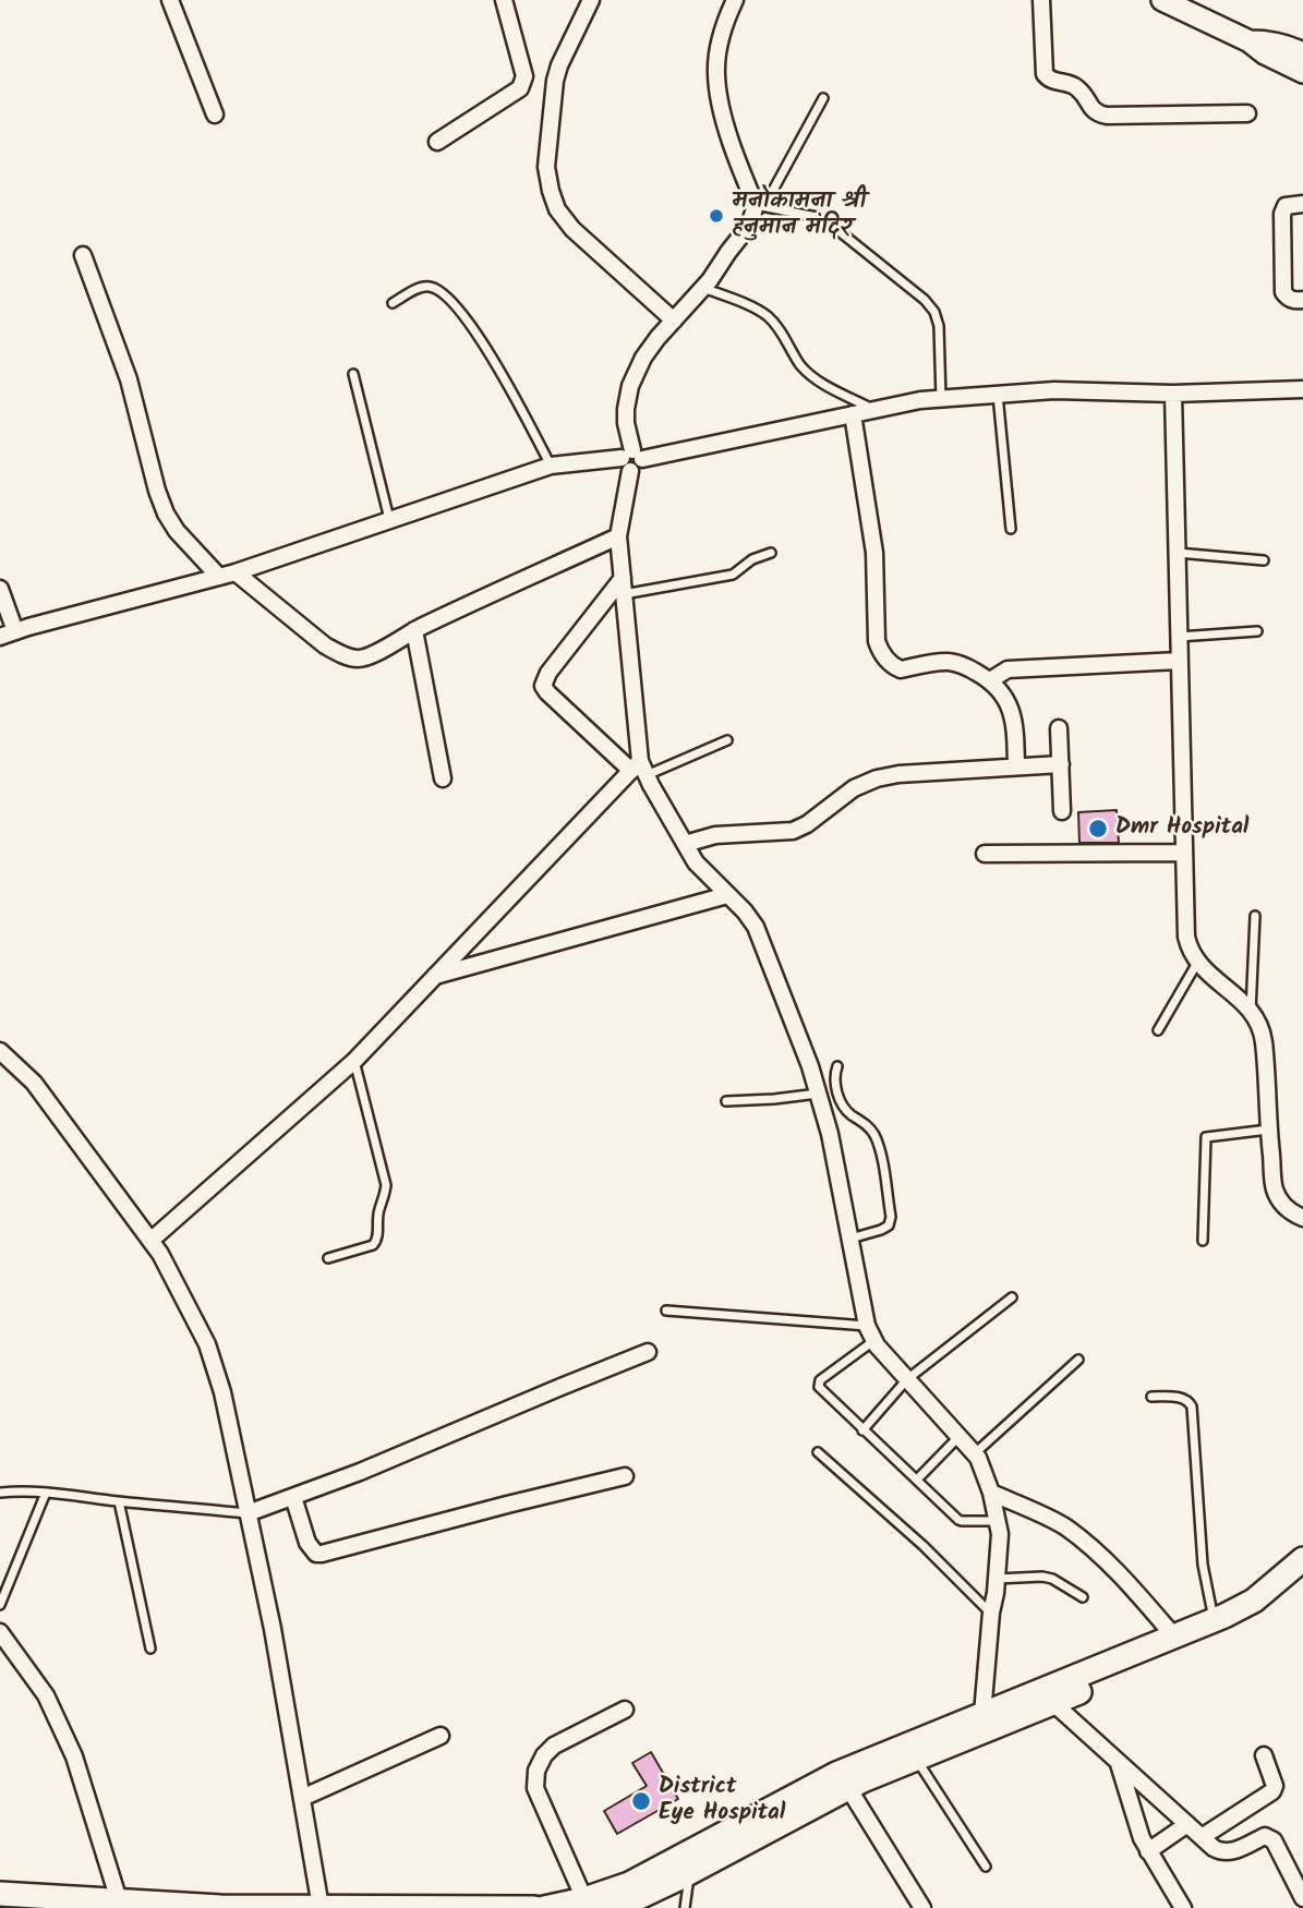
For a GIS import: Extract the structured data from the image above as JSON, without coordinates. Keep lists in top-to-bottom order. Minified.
{"places":["मनोकामना श्री हनुमान मंदिर","Dmr Hospital","District Eye Hospital"]}
